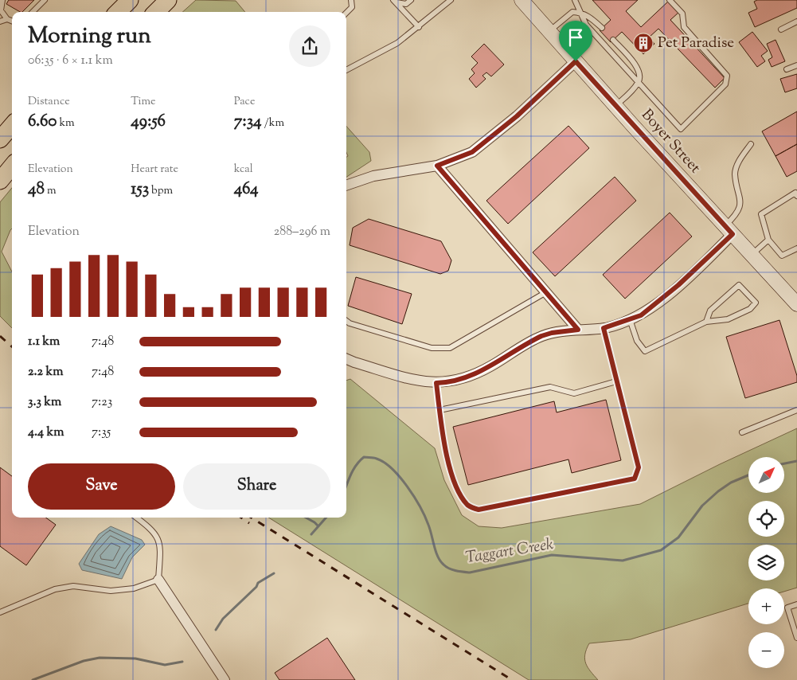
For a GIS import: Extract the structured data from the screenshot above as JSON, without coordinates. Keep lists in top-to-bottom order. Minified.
{"streets":{"main road":["Boyer Street"]},"water":["Taggart Creek"],"places":{"building":["Pet Paradise"]},"north":"top right","page":{"heading":["Morning run","06:35 · 6 × 1.1 km"],"stats":[["Distance","6.60 km"],["Time","49:56"],["Pace","7:34 /km"],["Elevation","48 m"],["Heart rate","153 bpm"],["kcal","464"]],"chart":["Elevation","288–296 m"],"list":[{"name":"1.1 km","note":"7:48"},{"name":"2.2 km","note":"7:48"},{"name":"3.3 km","note":"7:23"},{"name":"4.4 km","note":"7:35"}],"buttons":["Save","Share"],"map_buttons":["+","−"]}}
